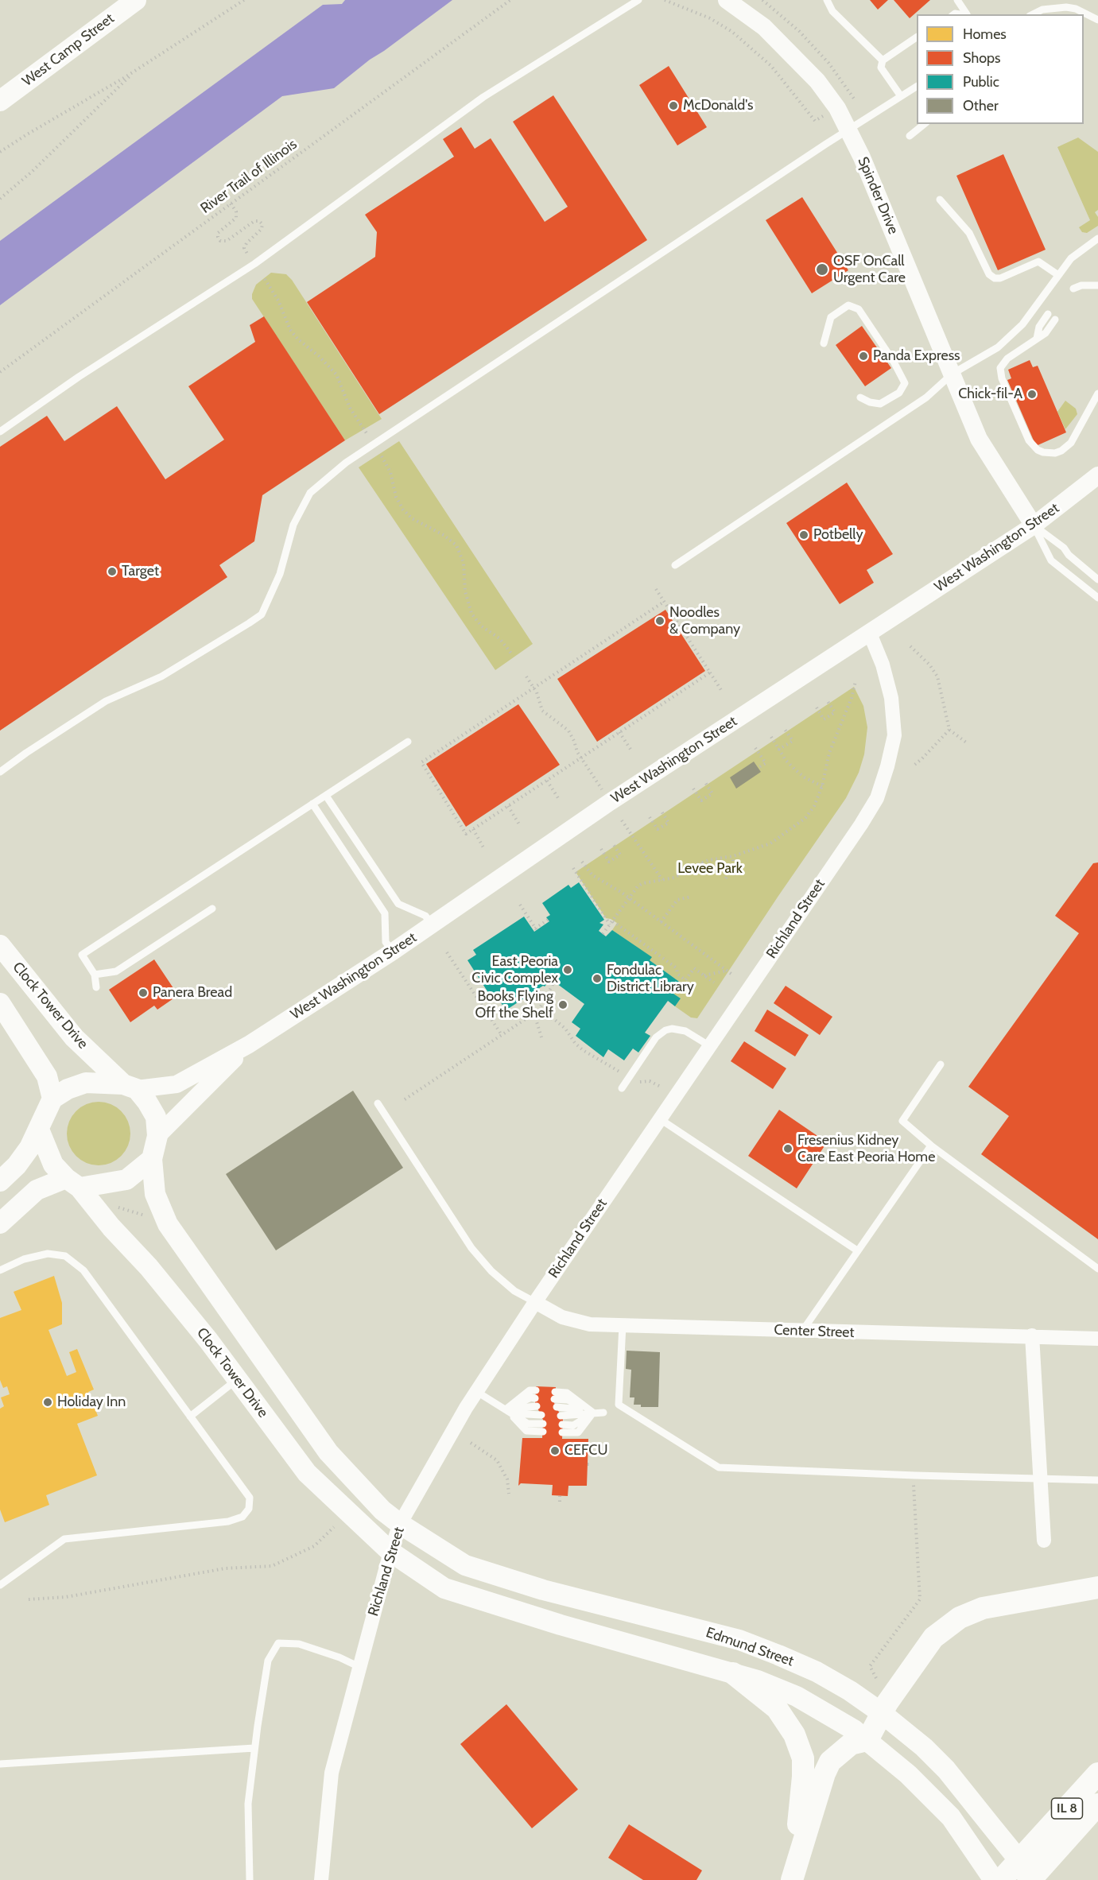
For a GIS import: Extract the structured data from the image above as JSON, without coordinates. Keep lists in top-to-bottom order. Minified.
{"streets":{"main road":["West Camp Street","Clock Tower Drive","Edmund Street","IL 8"],"street":["Spinder Drive","West Washington Street","Richland Street","Center Street"],"path":["River Trail of Illinois"]},"crossings":[["Spinder Drive","West Washington Street"],["West Washington Street","Richland Street"],["West Washington Street","Clock Tower Drive"],["Richland Street","Clock Tower Drive"],["Richland Street","Center Street"],["Richland Street","Edmund Street"],["Clock Tower Drive","Edmund Street"],["Edmund Street","IL 8"]],"parks":["Levee Park"],"places":["McDonald's","OSF OnCall Urgent Care","Panda Express","Chick-fil-A","Potbelly","Target","Noodles & Company","East Peoria Civic Complex","Fondulac District Library","Panera Bread","Books Flying Off the Shelf","Fresenius Kidney Care East Peoria Home","Holiday Inn","CEFCU"],"legend":["Homes","Shops","Public","Other"]}
